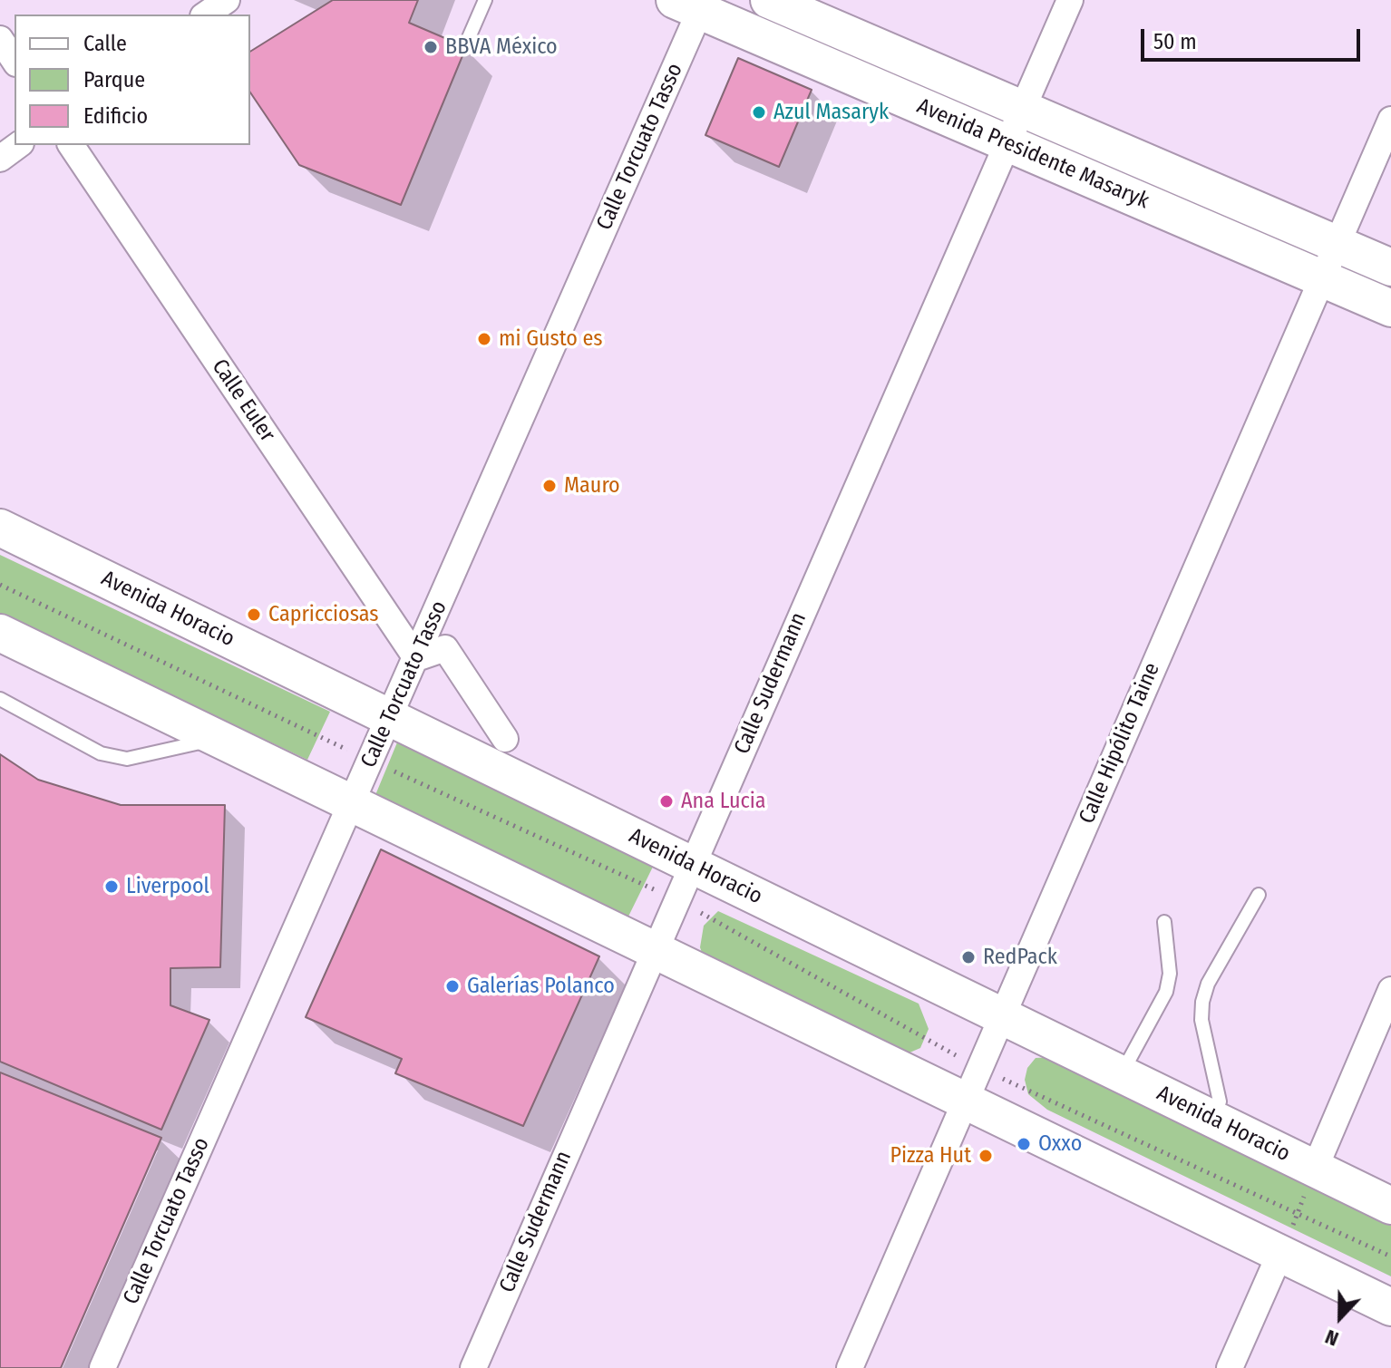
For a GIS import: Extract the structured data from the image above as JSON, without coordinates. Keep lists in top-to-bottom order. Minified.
{"streets":{"street":["Calle Torcuato Tasso","Avenida Presidente Masaryk","Calle Euler","Avenida Horacio","Calle Sudermann","Calle Hipólito Taine"]},"crossings":[["Calle Torcuato Tasso","Avenida Presidente Masaryk"],["Calle Torcuato Tasso","Calle Euler"],["Calle Torcuato Tasso","Avenida Horacio"],["Avenida Presidente Masaryk","Calle Sudermann"],["Avenida Presidente Masaryk","Calle Hipólito Taine"],["Avenida Horacio","Calle Sudermann"],["Avenida Horacio","Calle Hipólito Taine"]],"places":["BBVA México","Azul Masaryk","mi Gusto es","Mauro","Capricciosas","Ana Lucia","Liverpool","RedPack","Galerías Polanco","Oxxo","Pizza Hut"],"legend":["Calle","Parque","Edificio"],"scale_bar":"50 m","north":"bottom"}
